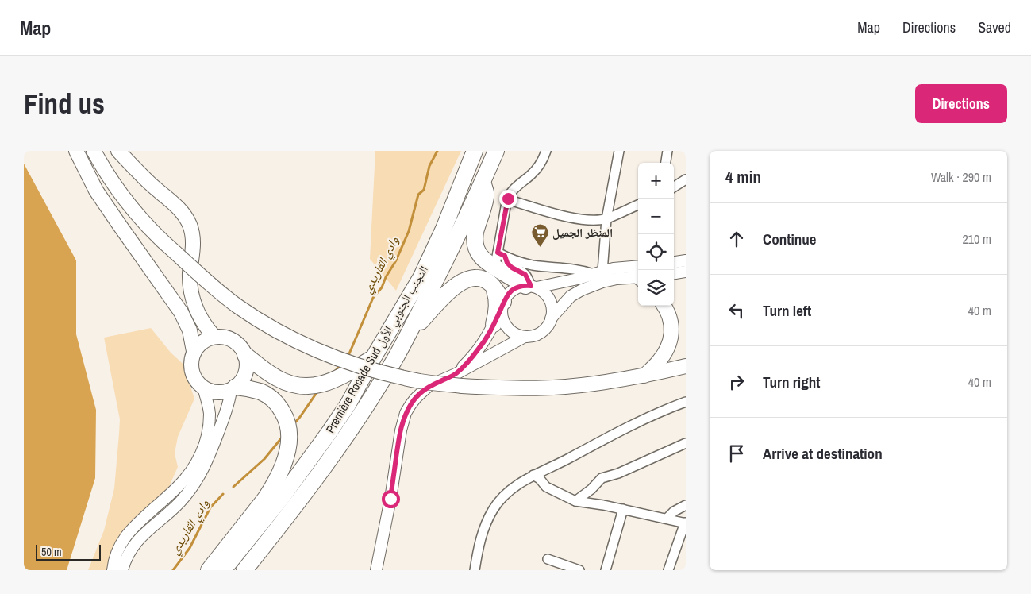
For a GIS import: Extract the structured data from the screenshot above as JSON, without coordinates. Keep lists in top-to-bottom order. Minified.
{"streets":{"highway":["Première Rocade Sud التجنب الجنوبي الأول"]},"water":["وادي القاريدي"],"places":{"supermarket":["المنظر الجميل"]},"scale_bar":"50 m","page":{"header":"Map","nav":["Map","Directions","Saved"],"buttons":"Directions","title":"Find us","heading":["4 min","Walk · 290 m"],"map_buttons":["+","−"],"list":[["Continue","210 m"],["Turn left","40 m"],["Turn right","40 m"],"Arrive at destination"],"scale":"50 m"}}
